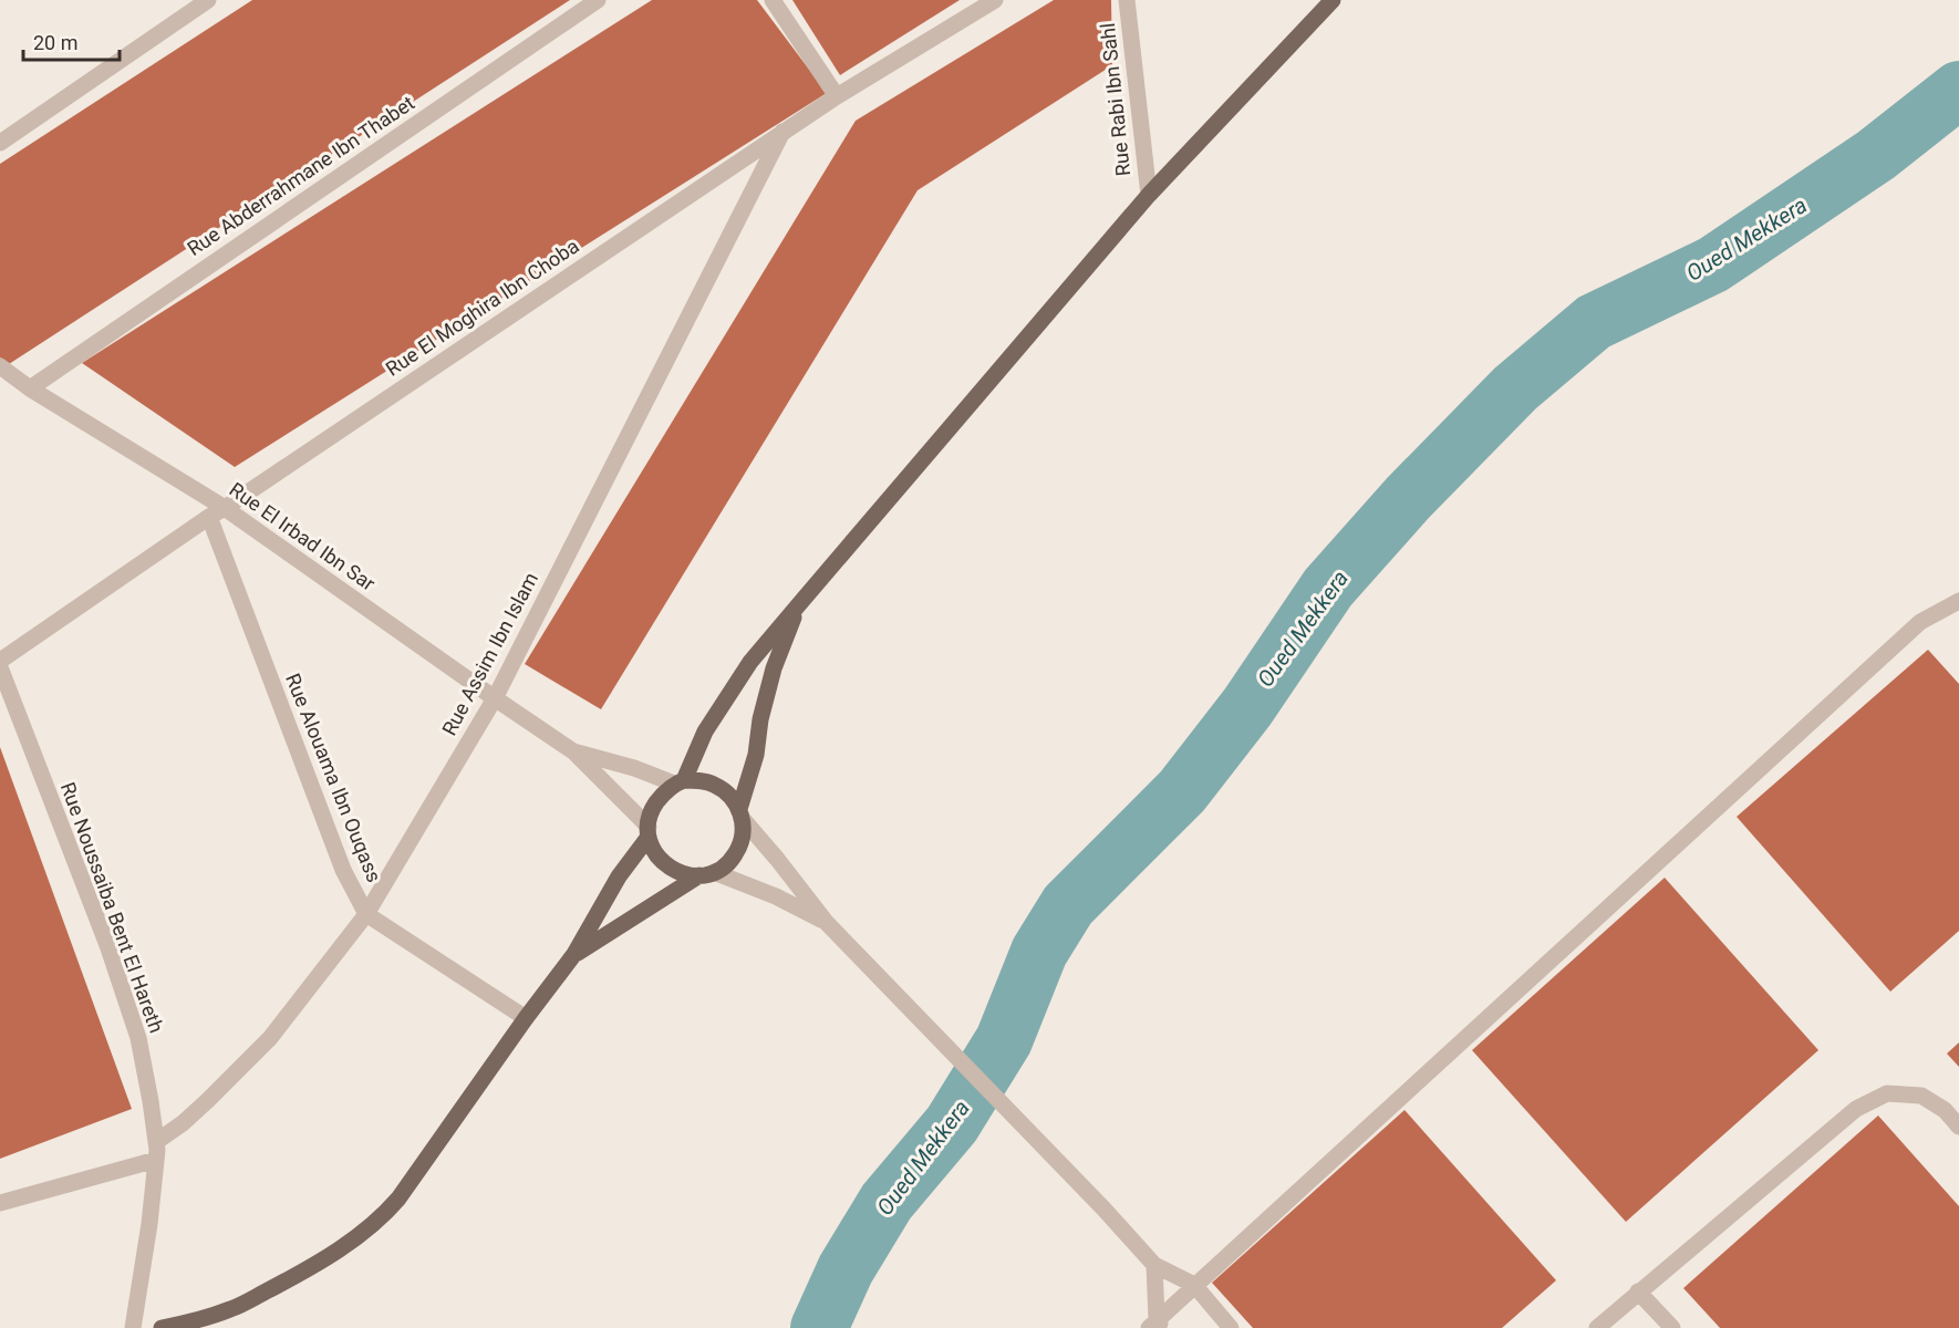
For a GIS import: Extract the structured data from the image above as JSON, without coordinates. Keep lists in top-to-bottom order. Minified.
{"streets":{"street":["Rue Rabi Ibn Sahl","Rue Abderrahmane Ibn Thabet","Rue El Moghira Ibn Choba","Rue El Irbad Ibn Sar","Rue Assim Ibn Islam","Rue Alouama Ibn Ouqass","Rue Noussaiba Bent El Hareth"]},"crossings":[["Rue Abderrahmane Ibn Thabet","Rue El Irbad Ibn Sar"],["Rue El Moghira Ibn Choba","Rue El Irbad Ibn Sar"],["Rue El Moghira Ibn Choba","Rue Assim Ibn Islam"],["Rue El Moghira Ibn Choba","Rue Alouama Ibn Ouqass"],["Rue El Irbad Ibn Sar","Rue Assim Ibn Islam"],["Rue Assim Ibn Islam","Rue Alouama Ibn Ouqass"],["Rue Assim Ibn Islam","Rue Noussaiba Bent El Hareth"]],"water":["Oued Mekkera"],"scale_bar":"20 m"}
